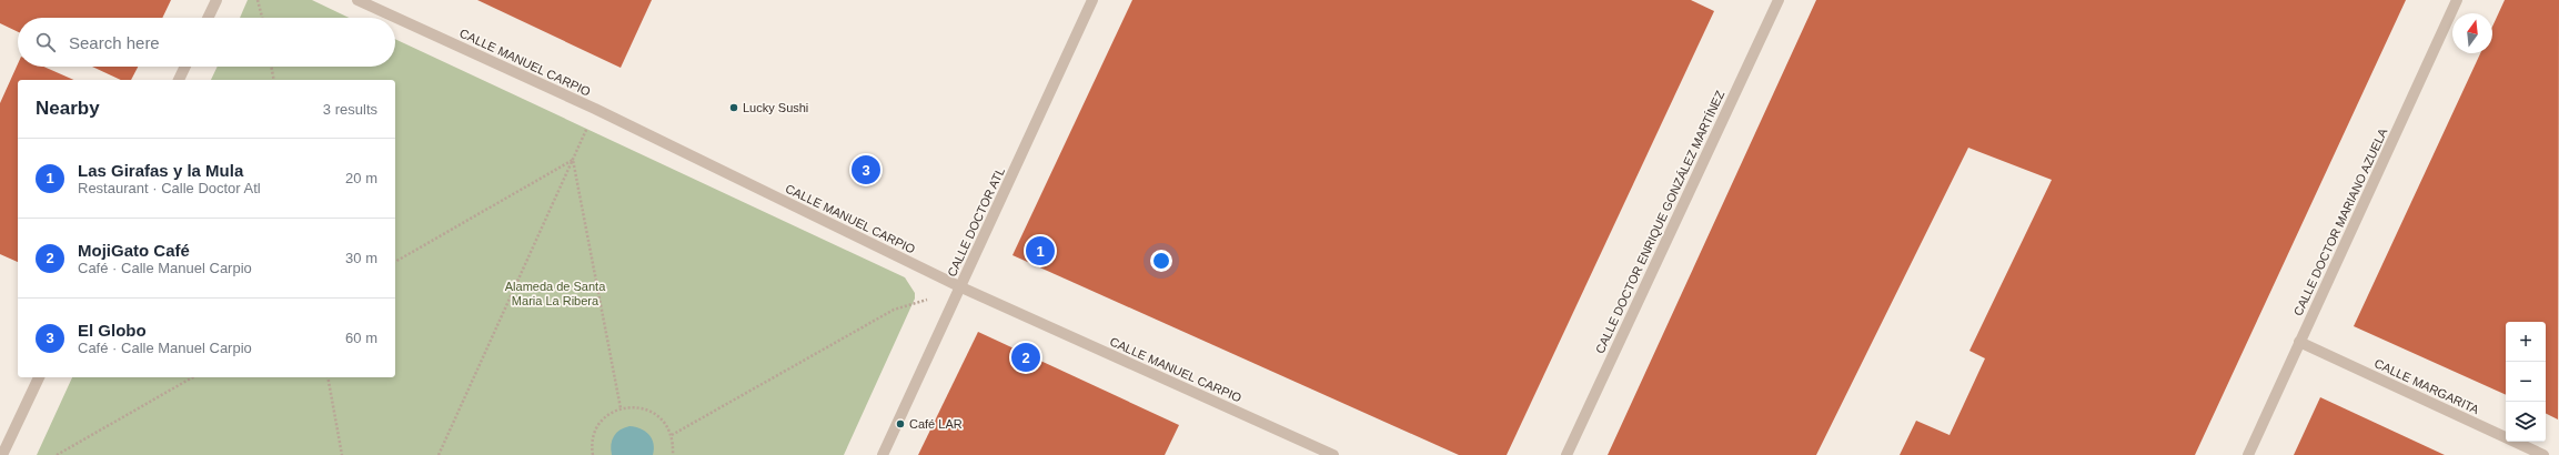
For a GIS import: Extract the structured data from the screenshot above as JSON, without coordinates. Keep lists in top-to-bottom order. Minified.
{"streets":{"street":["CALLE MANUEL CARPIO","CALLE DOCTOR ATL","CALLE DOCTOR ENRIQUE GONZÁLEZ MARTÍNEZ","CALLE DOCTOR MARIANO AZUELA","CALLE MARGARITA"]},"crossings":[["CALLE MANUEL CARPIO","CALLE DOCTOR ATL"],["CALLE DOCTOR MARIANO AZUELA","CALLE MARGARITA"]],"parks":["Alameda de Santa Maria La Ribera"],"places":["Lucky Sushi","Café LAR"],"north":"top","page":{"search":"Search here","heading":["Nearby","3 results"],"list":[{"mark":"1","name":"Las Girafas y la Mula","note":"Restaurant · Calle Doctor Atl","value":"20 m"},{"mark":"2","name":"MojiGato Café","note":"Café · Calle Manuel Carpio","value":"30 m"},{"mark":"3","name":"El Globo","note":"Café · Calle Manuel Carpio","value":"60 m"}],"pins":["3","1","2"],"map_buttons":["+","−"]}}
